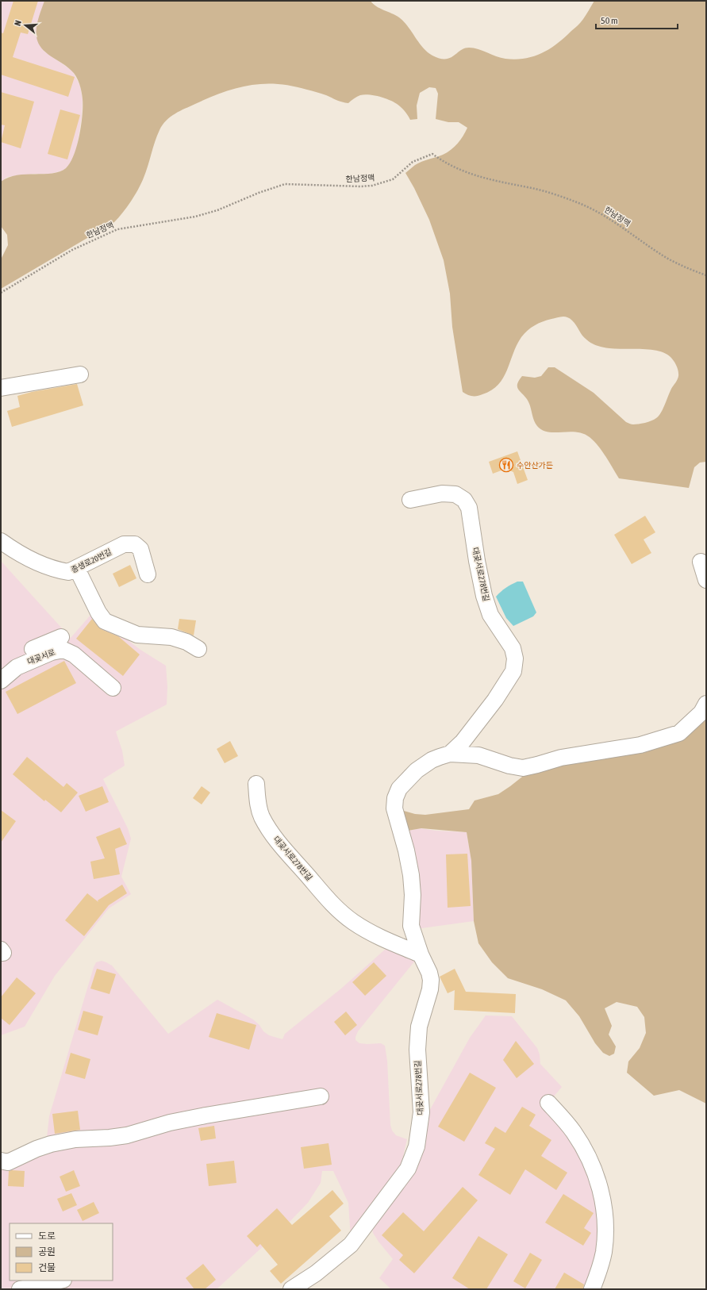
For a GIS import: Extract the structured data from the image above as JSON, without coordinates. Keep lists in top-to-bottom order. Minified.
{"streets":{"lane":["종생로20번길","대곶서로278번길","대곶서로"],"path":["한남정맥"]},"places":{"restaurant":["수안산가든"]},"legend":["도로","공원","건물"],"scale_bar":"50 m","north":"left"}
